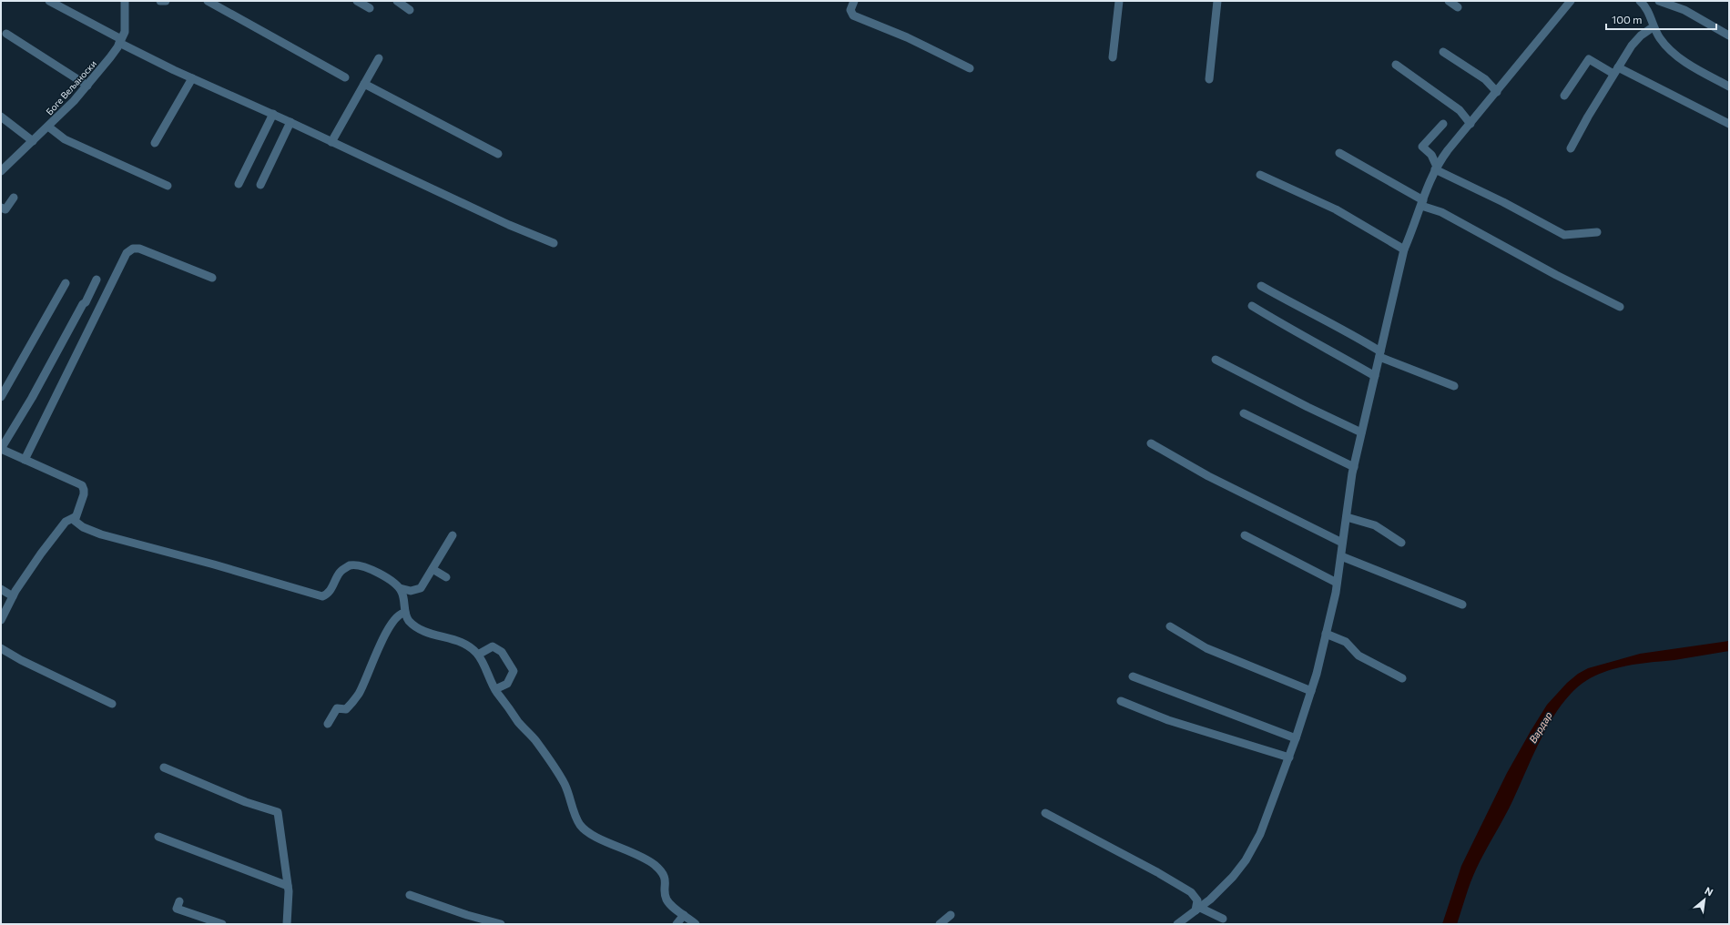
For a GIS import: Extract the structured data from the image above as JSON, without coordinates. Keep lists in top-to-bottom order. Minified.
{"streets":{"street":["Боге Вељаноски"]},"water":["Вардар"],"scale_bar":"100 m","north":"top right"}
